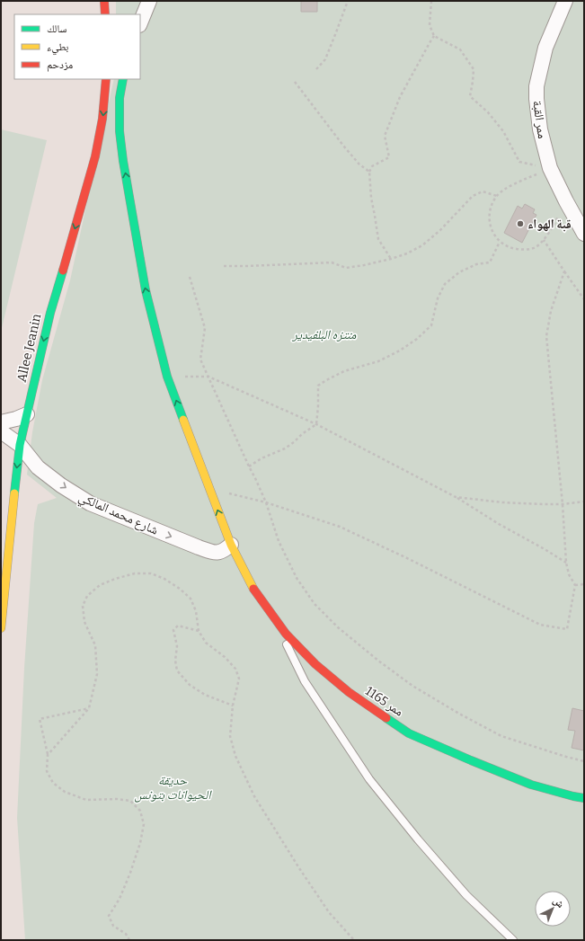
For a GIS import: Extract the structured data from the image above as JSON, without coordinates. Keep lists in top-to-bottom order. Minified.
{"streets":{"street":["ممر القبة","Allee Jeanin","شارع محمد المالكي","ممر 1165"]},"crossings":[["Allee Jeanin","شارع محمد المالكي"],["شارع محمد المالكي","ممر 1165"]],"one_way":["Allee Jeanin","شارع محمد المالكي","ممر 1165"],"parks":["منتزه البلفيدير","حديقة الحيوانات بتونس"],"places":["قبة الهواء"],"legend":["سالك","بطيء","مزدحم"],"north":"top right"}
